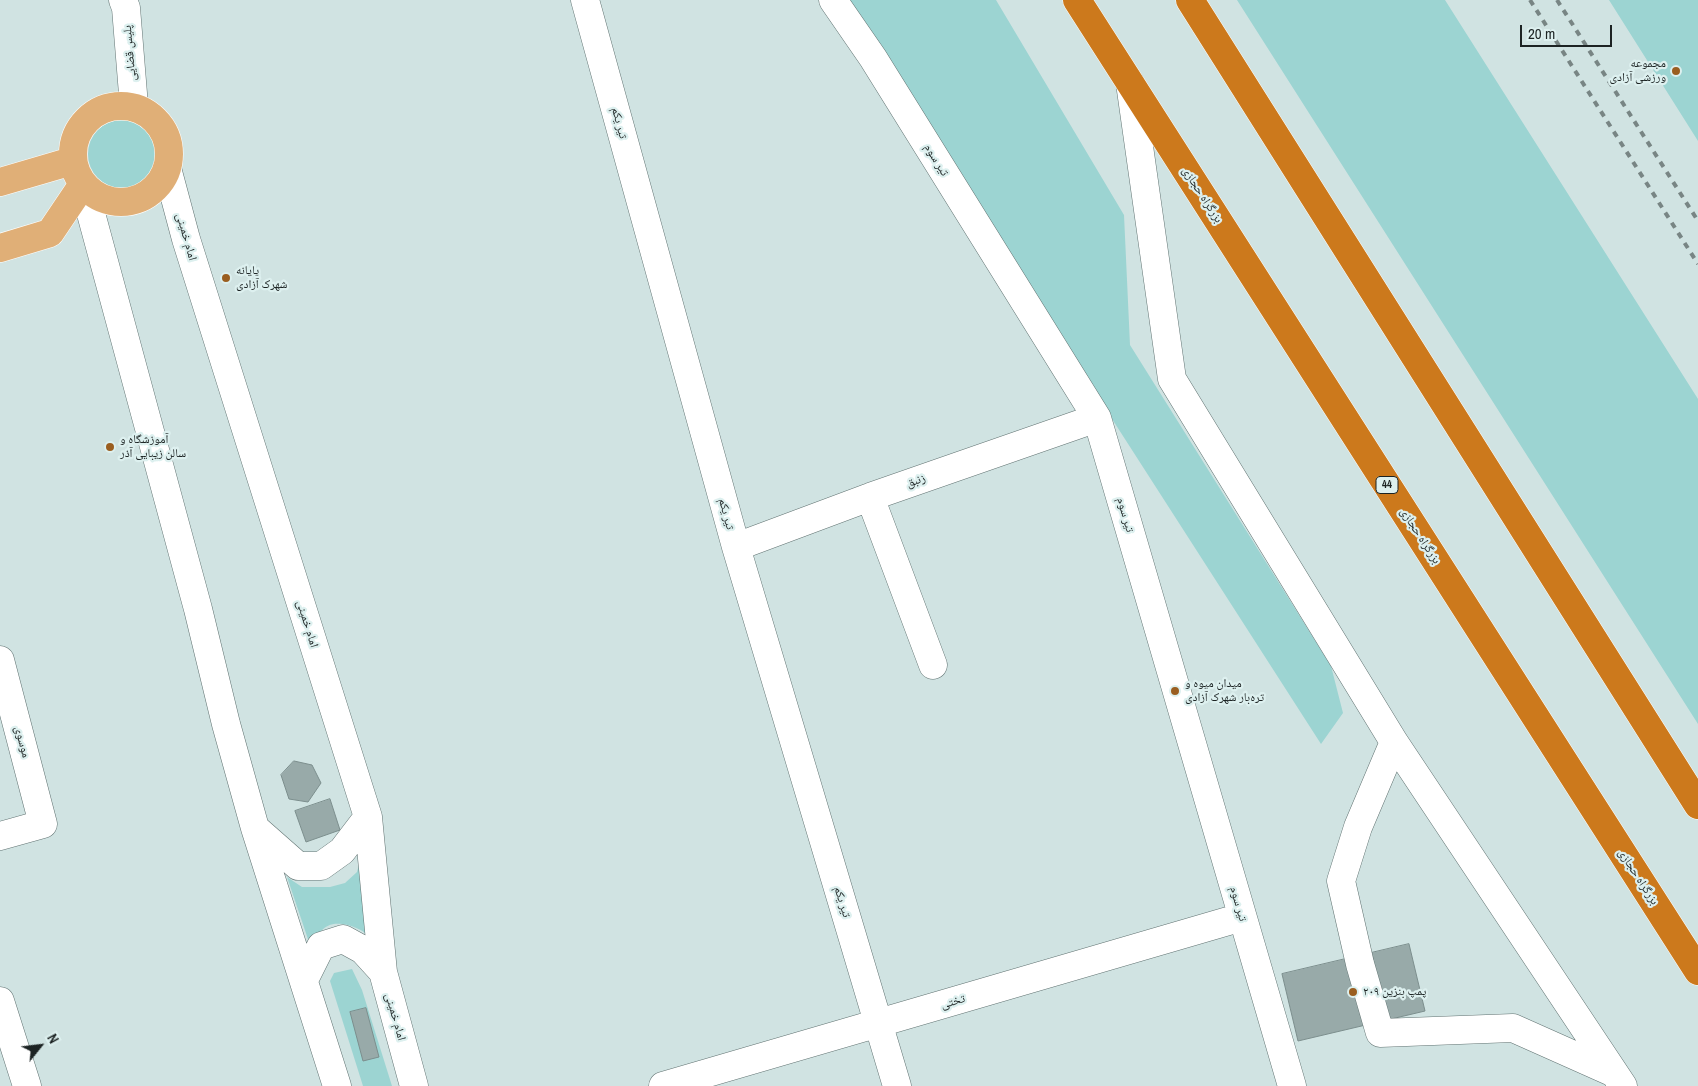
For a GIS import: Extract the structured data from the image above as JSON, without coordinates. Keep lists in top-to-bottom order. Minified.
{"streets":{"highway":["بزرگراه حجازی","44"],"street":["پلیس قضایی","تیر یکم","تیر سوم","امام خمینی","زنبق","موسوی","تختی"]},"crossings":[["پلیس قضایی","امام خمینی"],["تیر یکم","زنبق"],["تیر یکم","تختی"],["تیر سوم","زنبق"],["تیر سوم","تختی"]],"places":["مجموعه ورزشی آزادی","پایانه شهرک آزادی","آموزشگاه و سالن زیبایی آذر","میدان میوه و تره‌بار شهرک آزادی","پمپ بنزین ۲۰۹"],"scale_bar":"20 m","north":"top right"}
